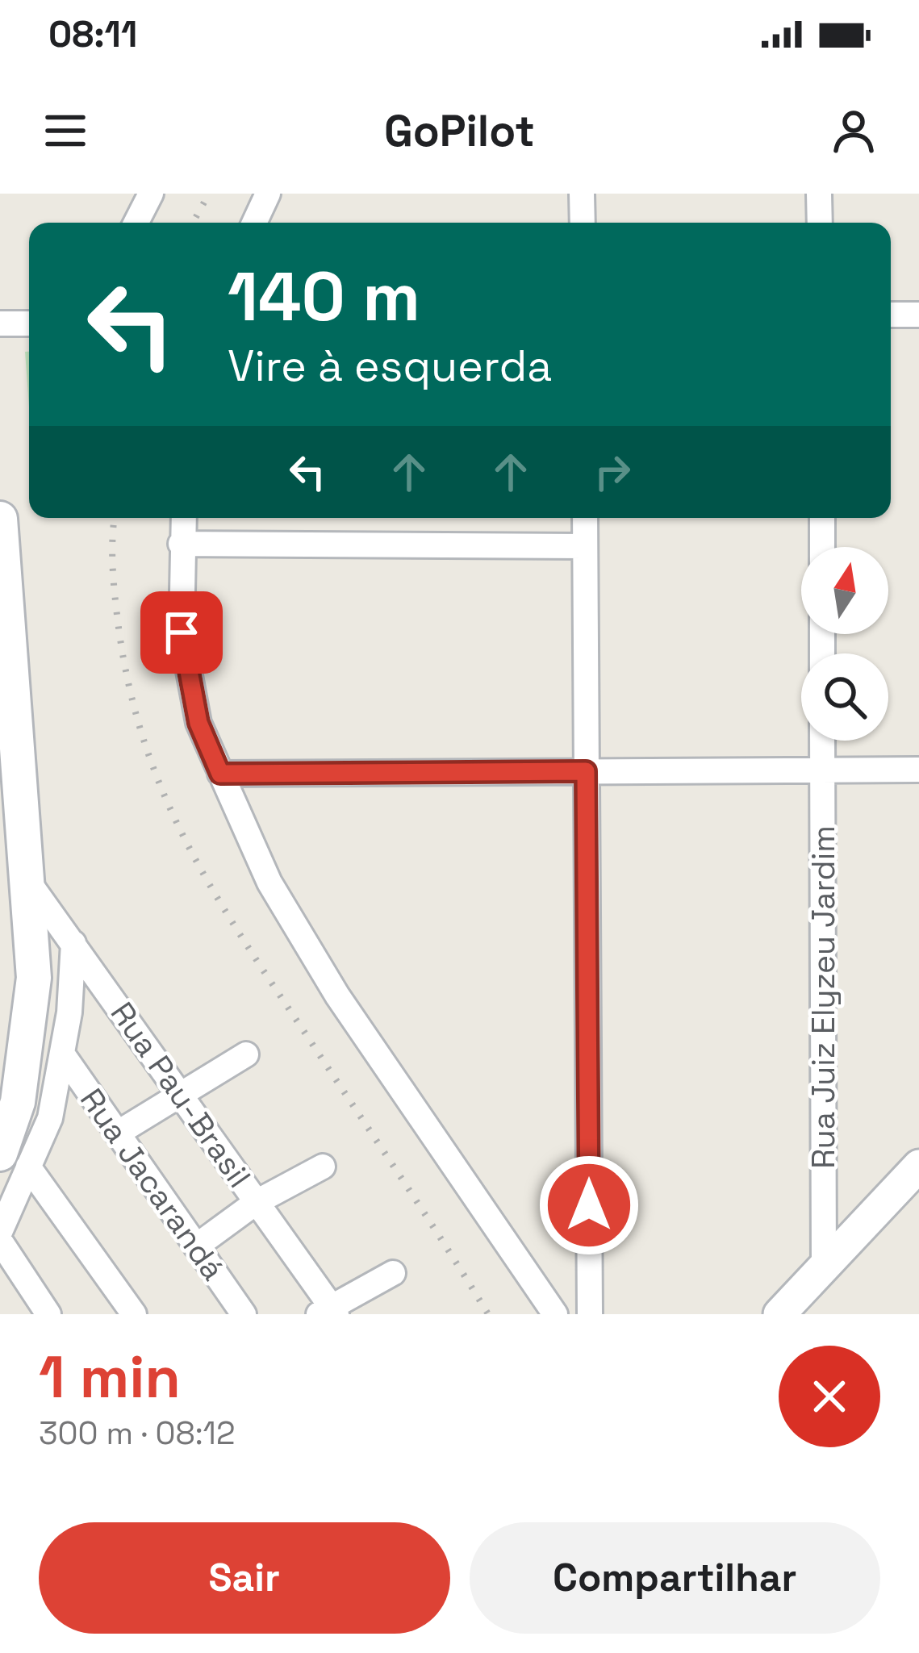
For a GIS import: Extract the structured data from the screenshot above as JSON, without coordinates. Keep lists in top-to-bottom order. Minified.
{"streets":{"street":["Rua Juiz Elyzeu Jardim","Rua Pau-Brasil","Rua Jacarandá"]},"north":"top","page":{"status":"08:11","header":"GoPilot","turn":["140 m","Vire à esquerda"],"heading":["1 min","300 m · 08:12"],"buttons":["Sair","Compartilhar"]}}
